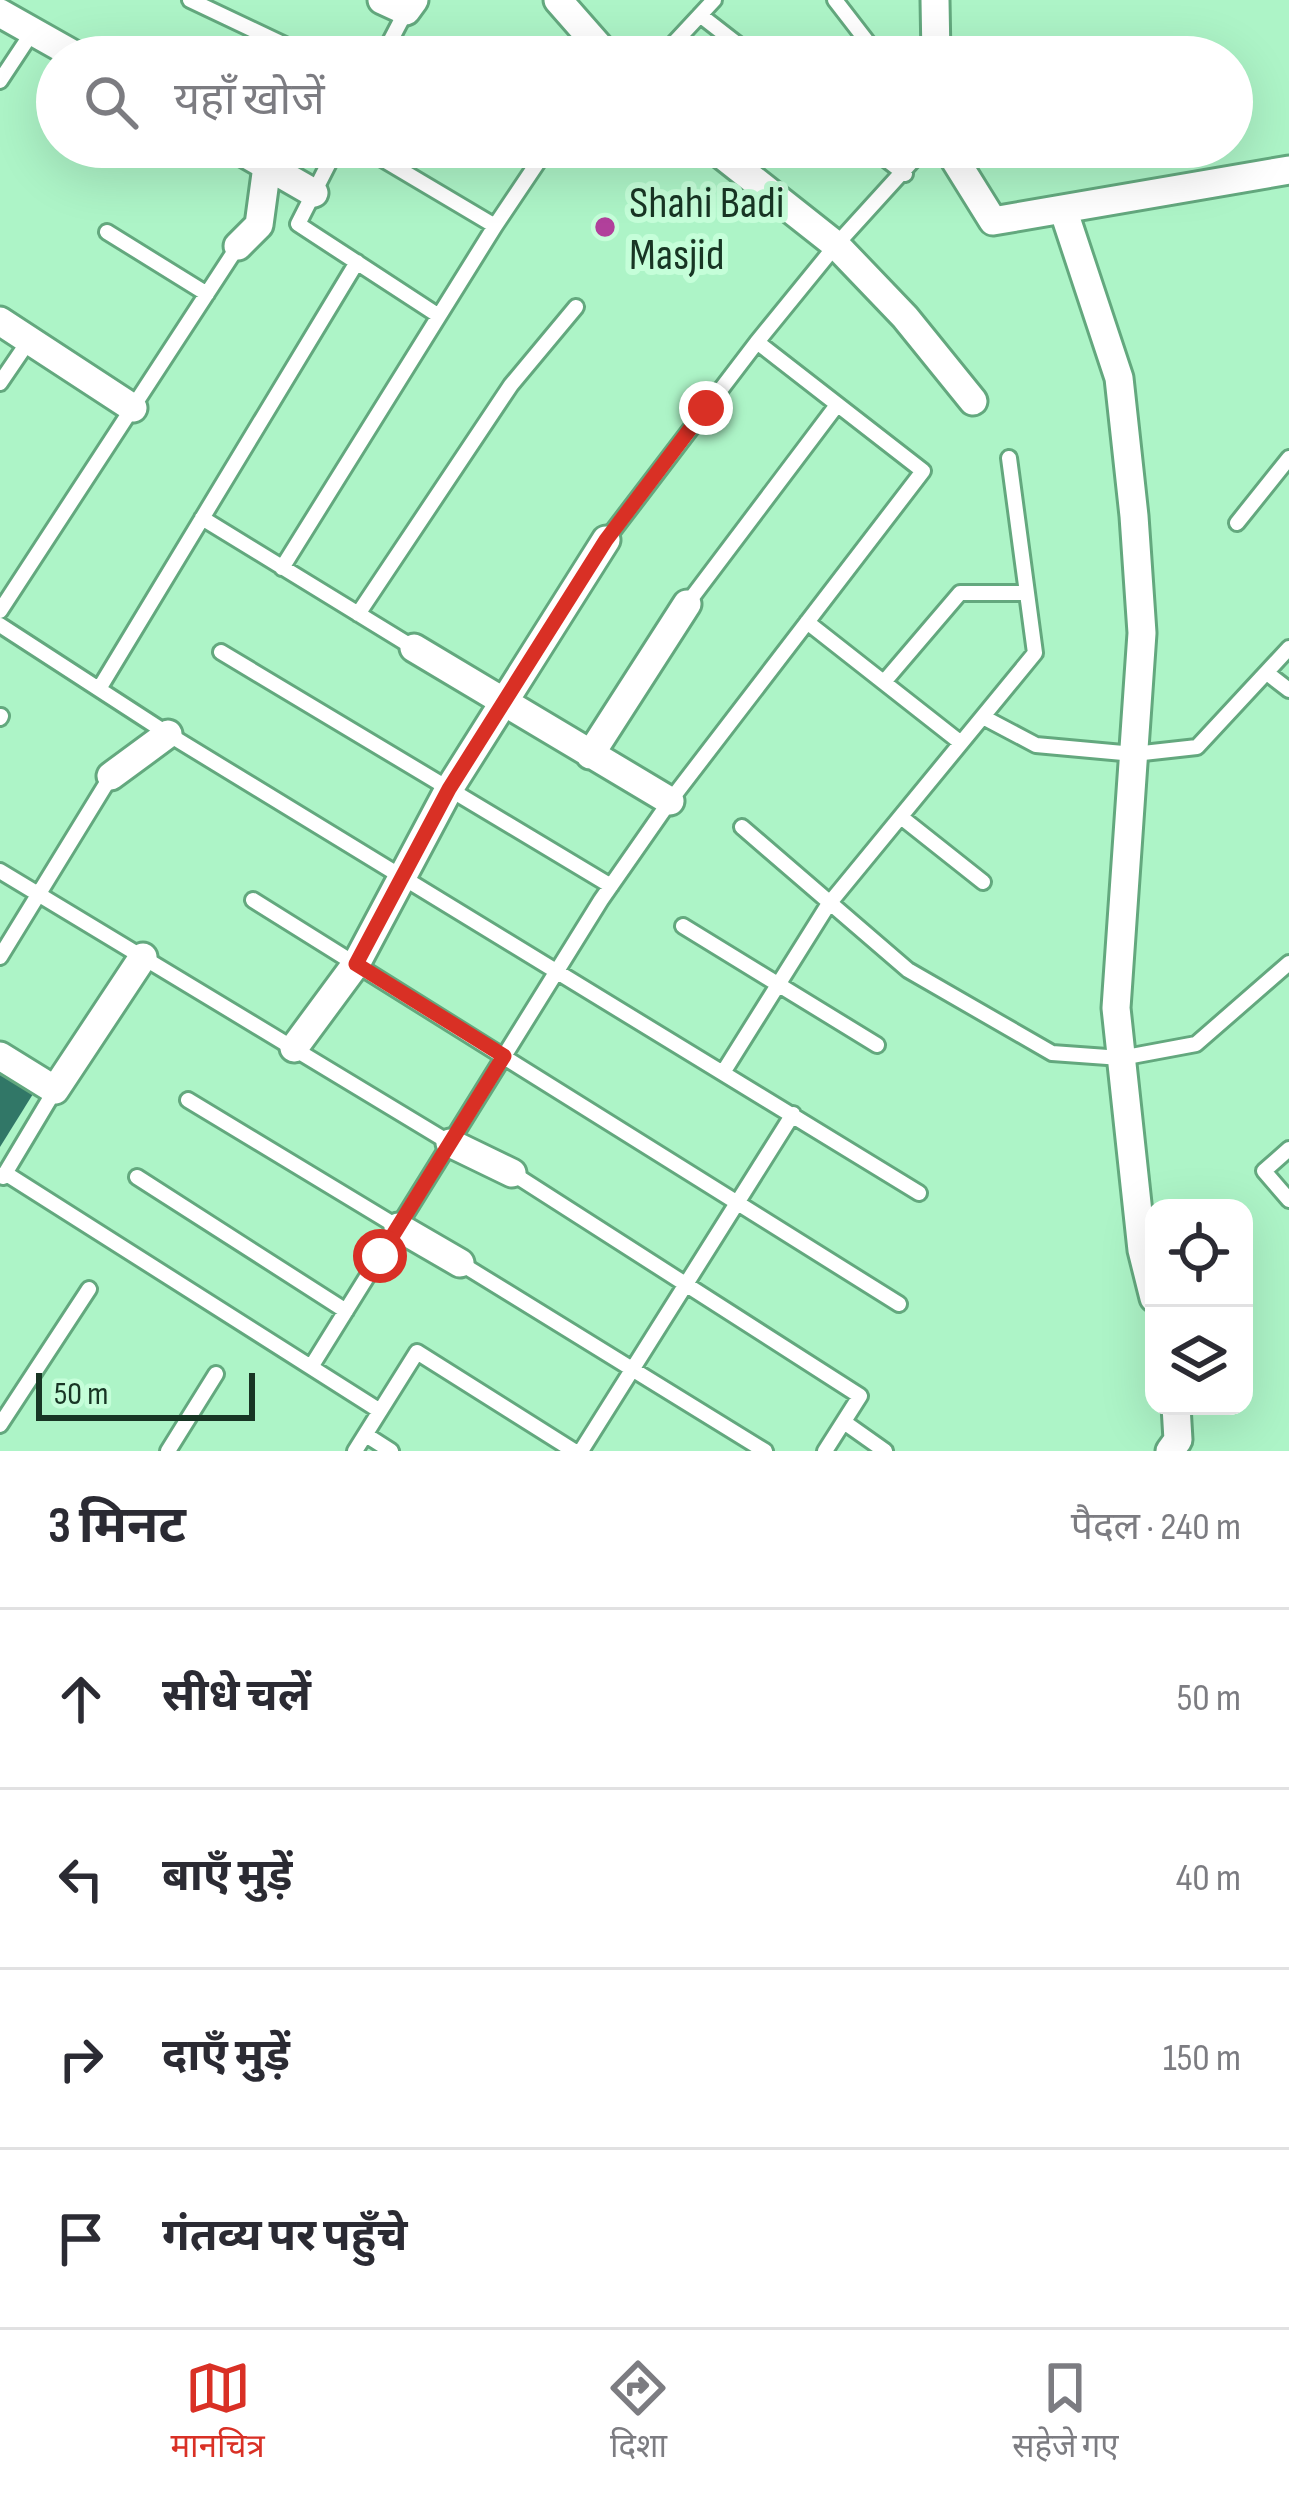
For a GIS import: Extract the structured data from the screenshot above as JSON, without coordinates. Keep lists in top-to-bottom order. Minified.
{"places":["Shahi Badi Masjid"],"scale_bar":"50 m","page":{"search":"यहाँ खोजें","scale":"50 m","heading":["3 मिनट","पैदल · 240 m"],"list":[["सीधे चलें","50 m"],["बाएँ मुड़ें","40 m"],["दाएँ मुड़ें","150 m"],"गंतव्य पर पहुँचे"],"nav":["मानचित्र","दिशा","सहेजे गए"]}}
